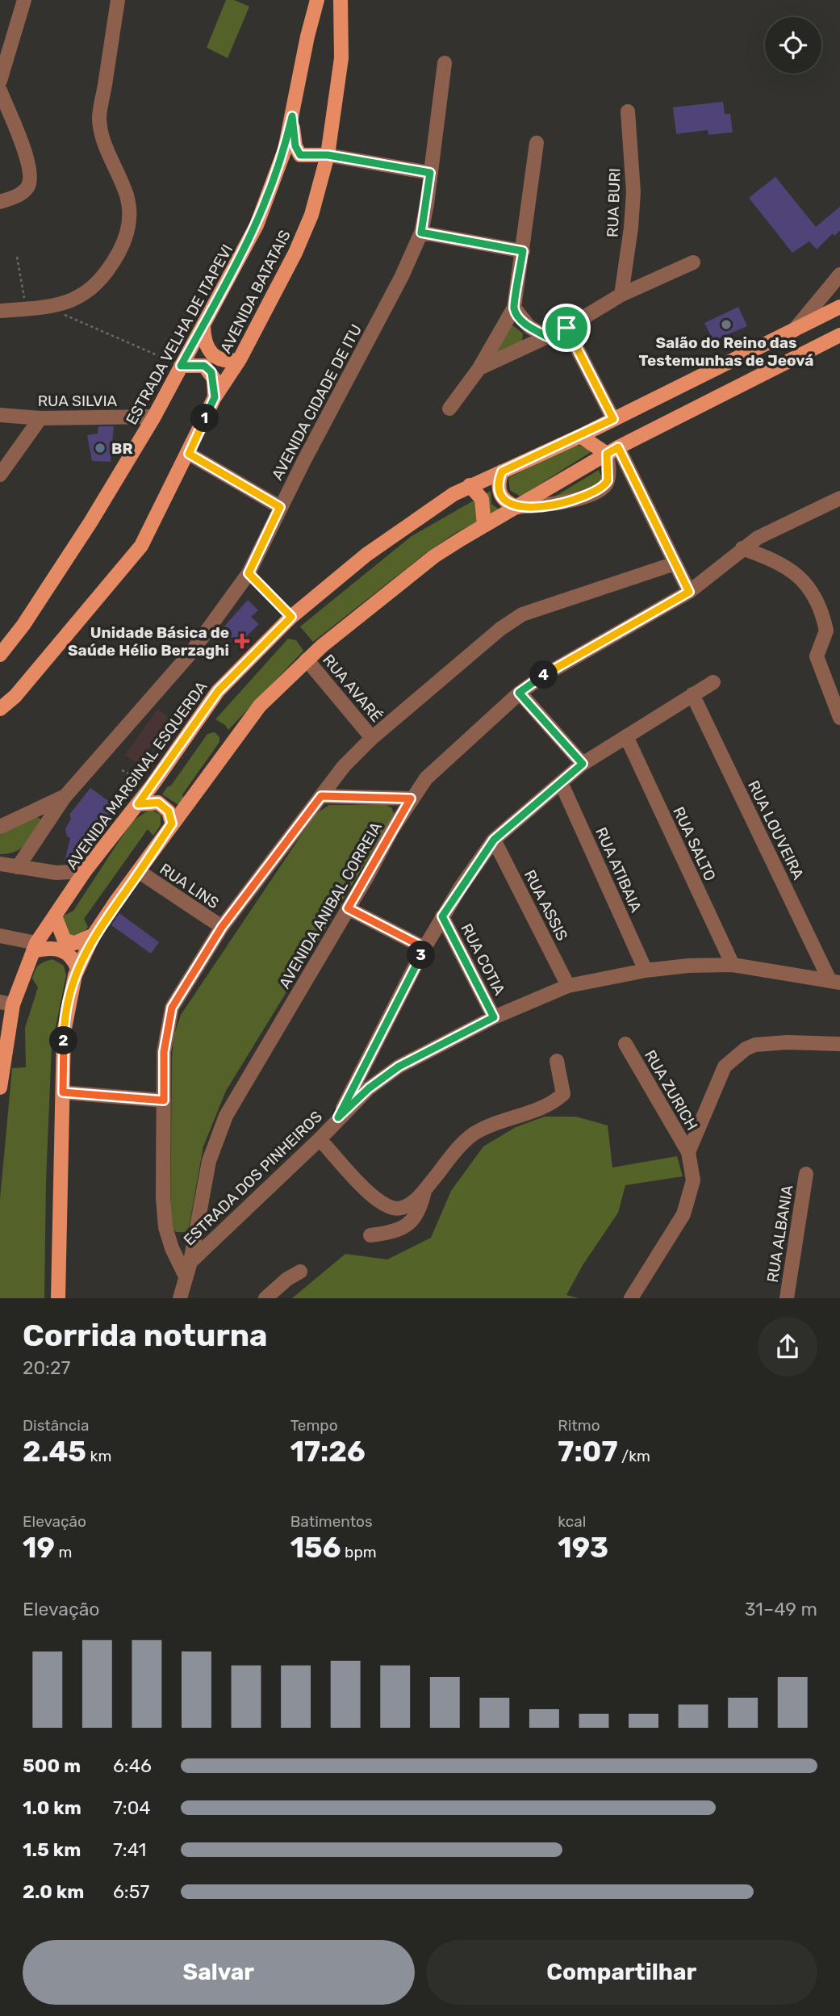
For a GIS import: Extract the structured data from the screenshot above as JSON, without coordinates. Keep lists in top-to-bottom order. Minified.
{"streets":{"main road":["AVENIDA BATATAIS","ESTRADA VELHA DE ITAPEVI","AVENIDA MARGINAL ESQUERDA"],"street":["RUA BURI","RUA SILVIA","AVENIDA CIDADE DE ITU","RUA AVARÉ","RUA LOUVEIRA","RUA SALTO","RUA ATIBAIA","RUA LINS","AVENIDA ANIBAL CORREIA","RUA ASSIS","RUA COTIA","RUA ZURICH","ESTRADA DOS PINHEIROS","RUA ALBANIA"]},"crossings":[["ESTRADA VELHA DE ITAPEVI","RUA SILVIA"],["RUA LOUVEIRA","ESTRADA DOS PINHEIROS"],["RUA SALTO","ESTRADA DOS PINHEIROS"],["RUA ATIBAIA","ESTRADA DOS PINHEIROS"],["AVENIDA ANIBAL CORREIA","ESTRADA DOS PINHEIROS"],["RUA ASSIS","ESTRADA DOS PINHEIROS"],["RUA COTIA","ESTRADA DOS PINHEIROS"]],"places":{"other":["Salão do Reino das Testemunhas de Jeová","BR"],"health":["Unidade Básica de Saúde Hélio Berzaghi"]},"page":{"pins":["1","4","3","2"],"heading":["Corrida noturna","20:27"],"stats":[["Distância","2.45 km"],["Tempo","17:26"],["Ritmo","7:07 /km"],["Elevação","19 m"],["Batimentos","156 bpm"],["kcal","193"]],"chart":["Elevação","31–49 m"],"list":[{"name":"500 m","note":"6:46"},{"name":"1.0 km","note":"7:04"},{"name":"1.5 km","note":"7:41"},{"name":"2.0 km","note":"6:57"}],"buttons":["Salvar","Compartilhar"]}}
